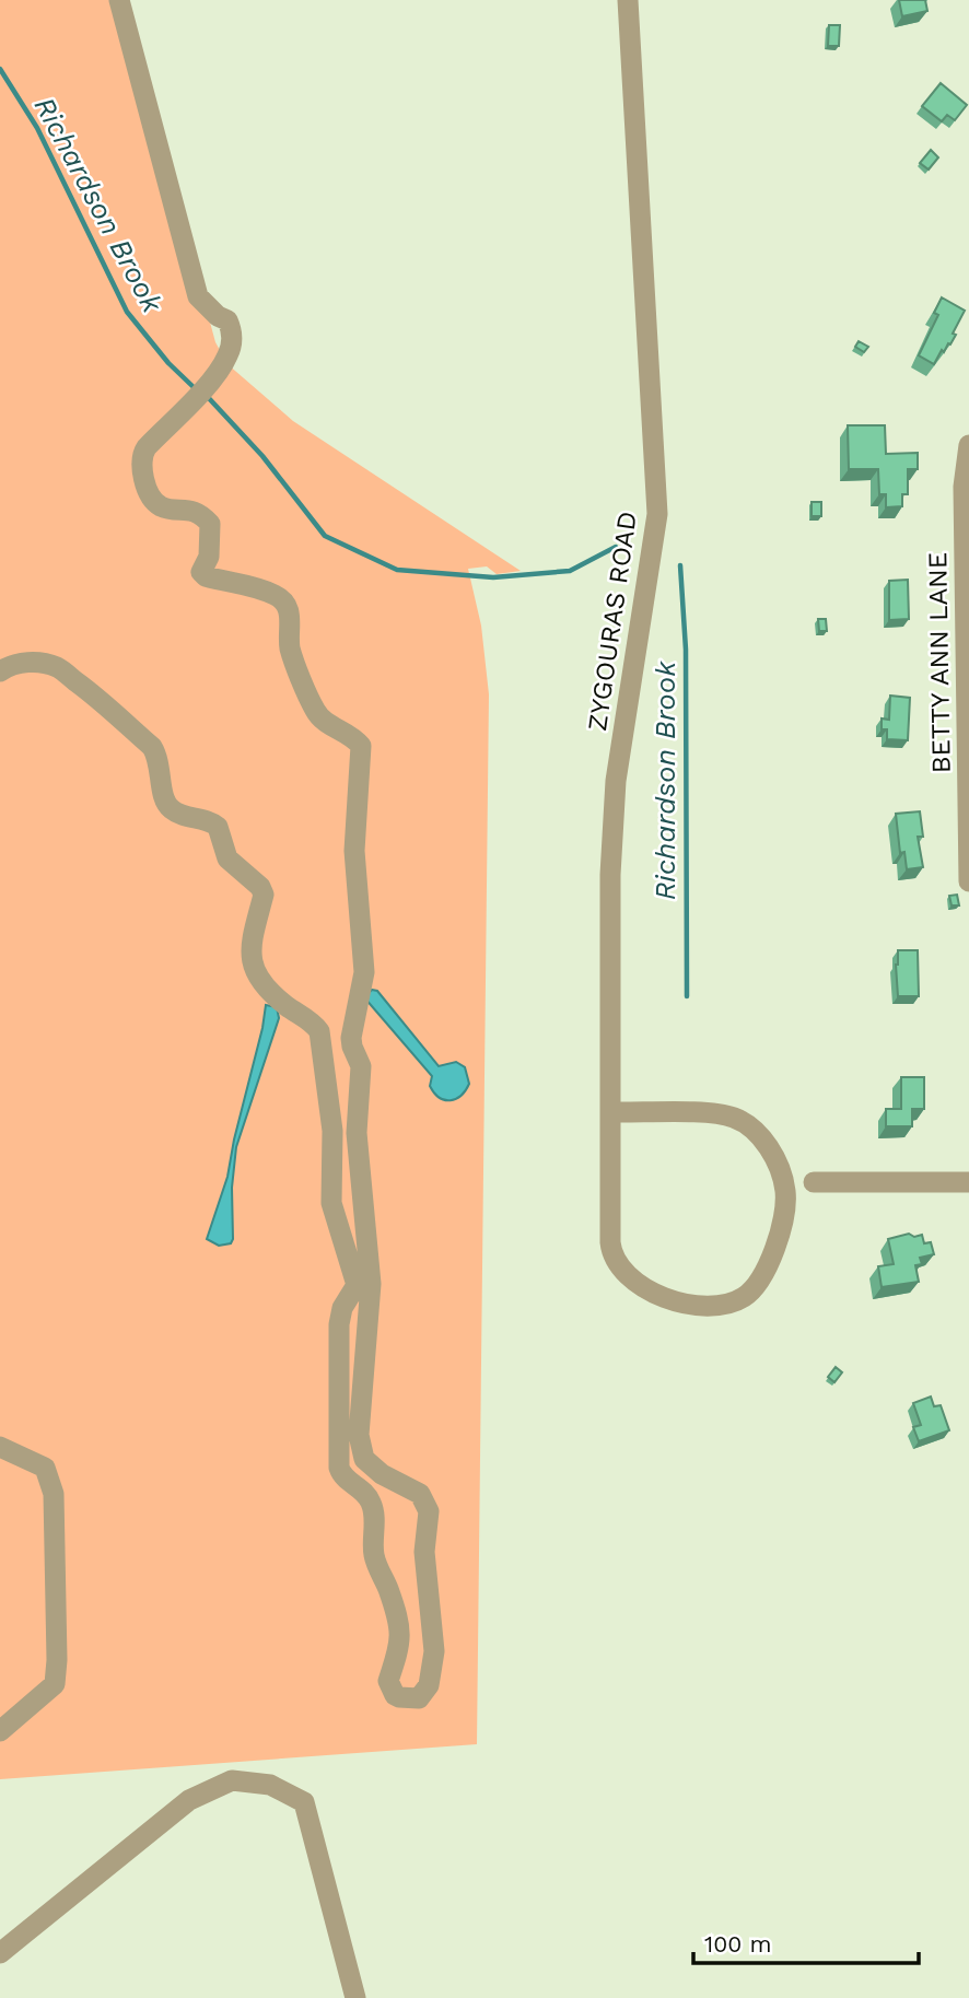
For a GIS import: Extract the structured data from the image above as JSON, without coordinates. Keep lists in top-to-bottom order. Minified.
{"streets":{"street":["ZYGOURAS ROAD","BETTY ANN LANE"]},"water":["Richardson Brook"],"scale_bar":"100 m"}
